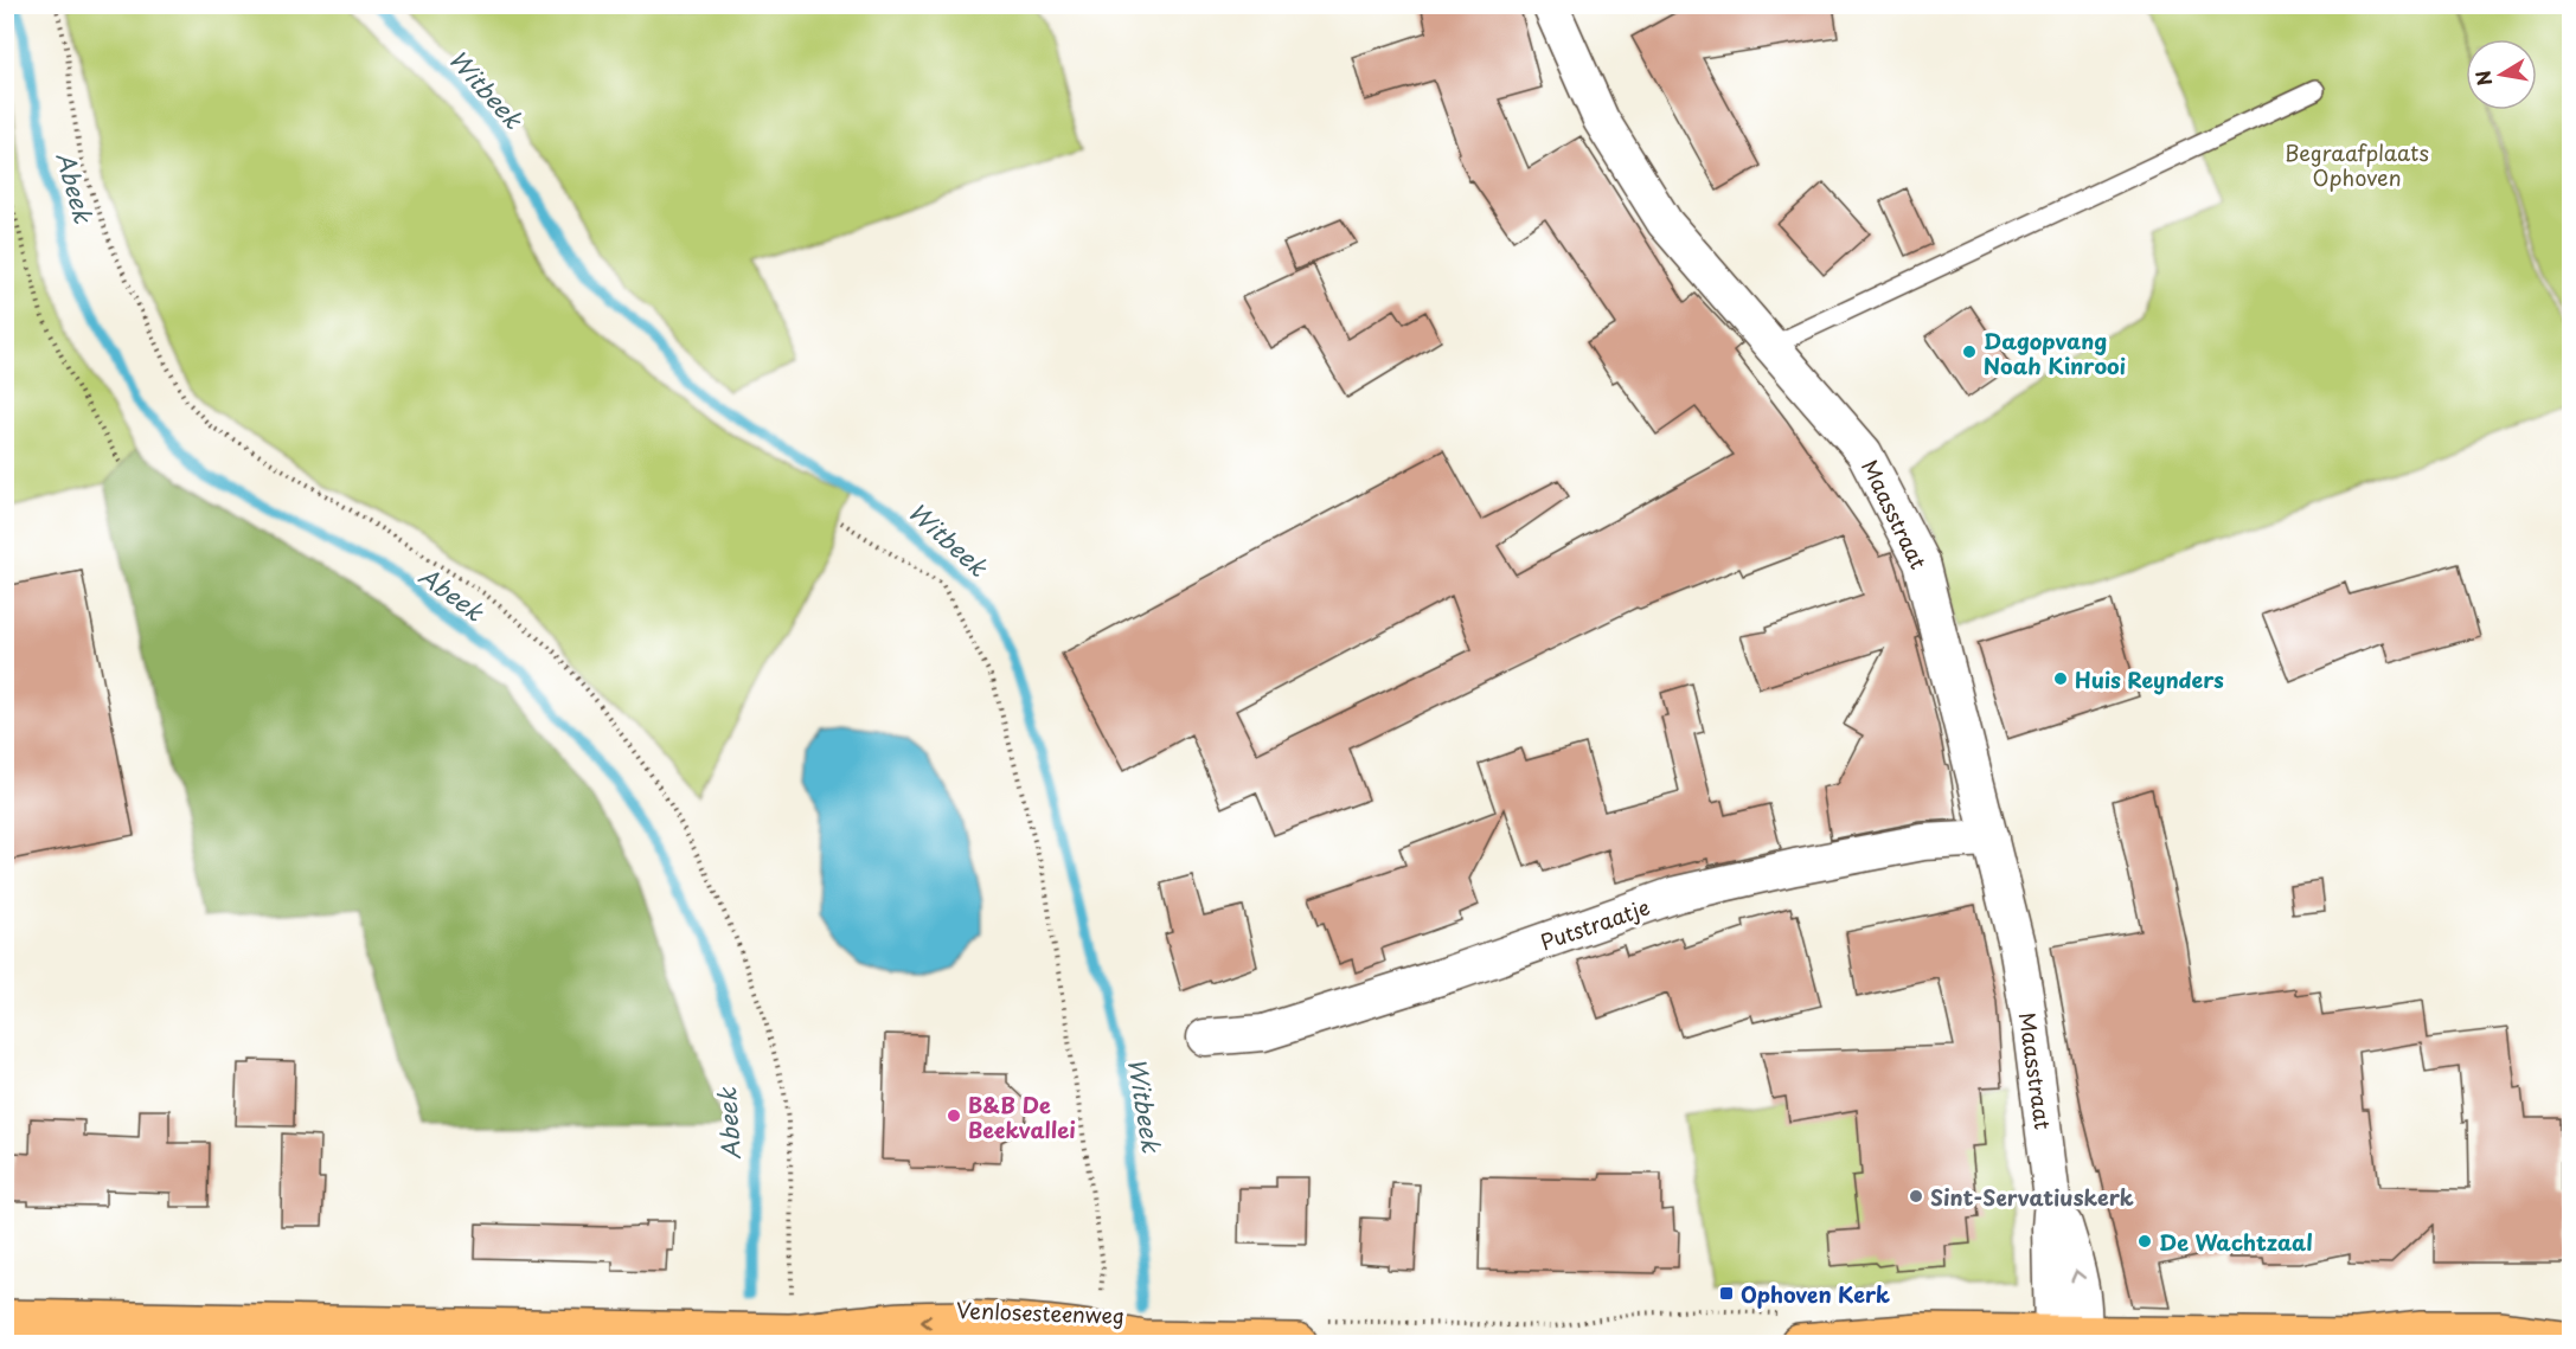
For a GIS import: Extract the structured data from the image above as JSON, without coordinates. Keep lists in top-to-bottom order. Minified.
{"streets":{"main road":["Venlosesteenweg"],"street":["Maasstraat","Putstraatje"]},"crossings":[["Maasstraat","Putstraatje"]],"water":["Witbeek","Abeek"],"parks":["Begraafplaats Ophoven"],"places":{"other":["Dagopvang Noah Kinrooi","Huis Reynders","B&B De Beekvallei","Sint-Servatiuskerk","De Wachtzaal"],"transit":["Ophoven Kerk"]},"north":"left"}
